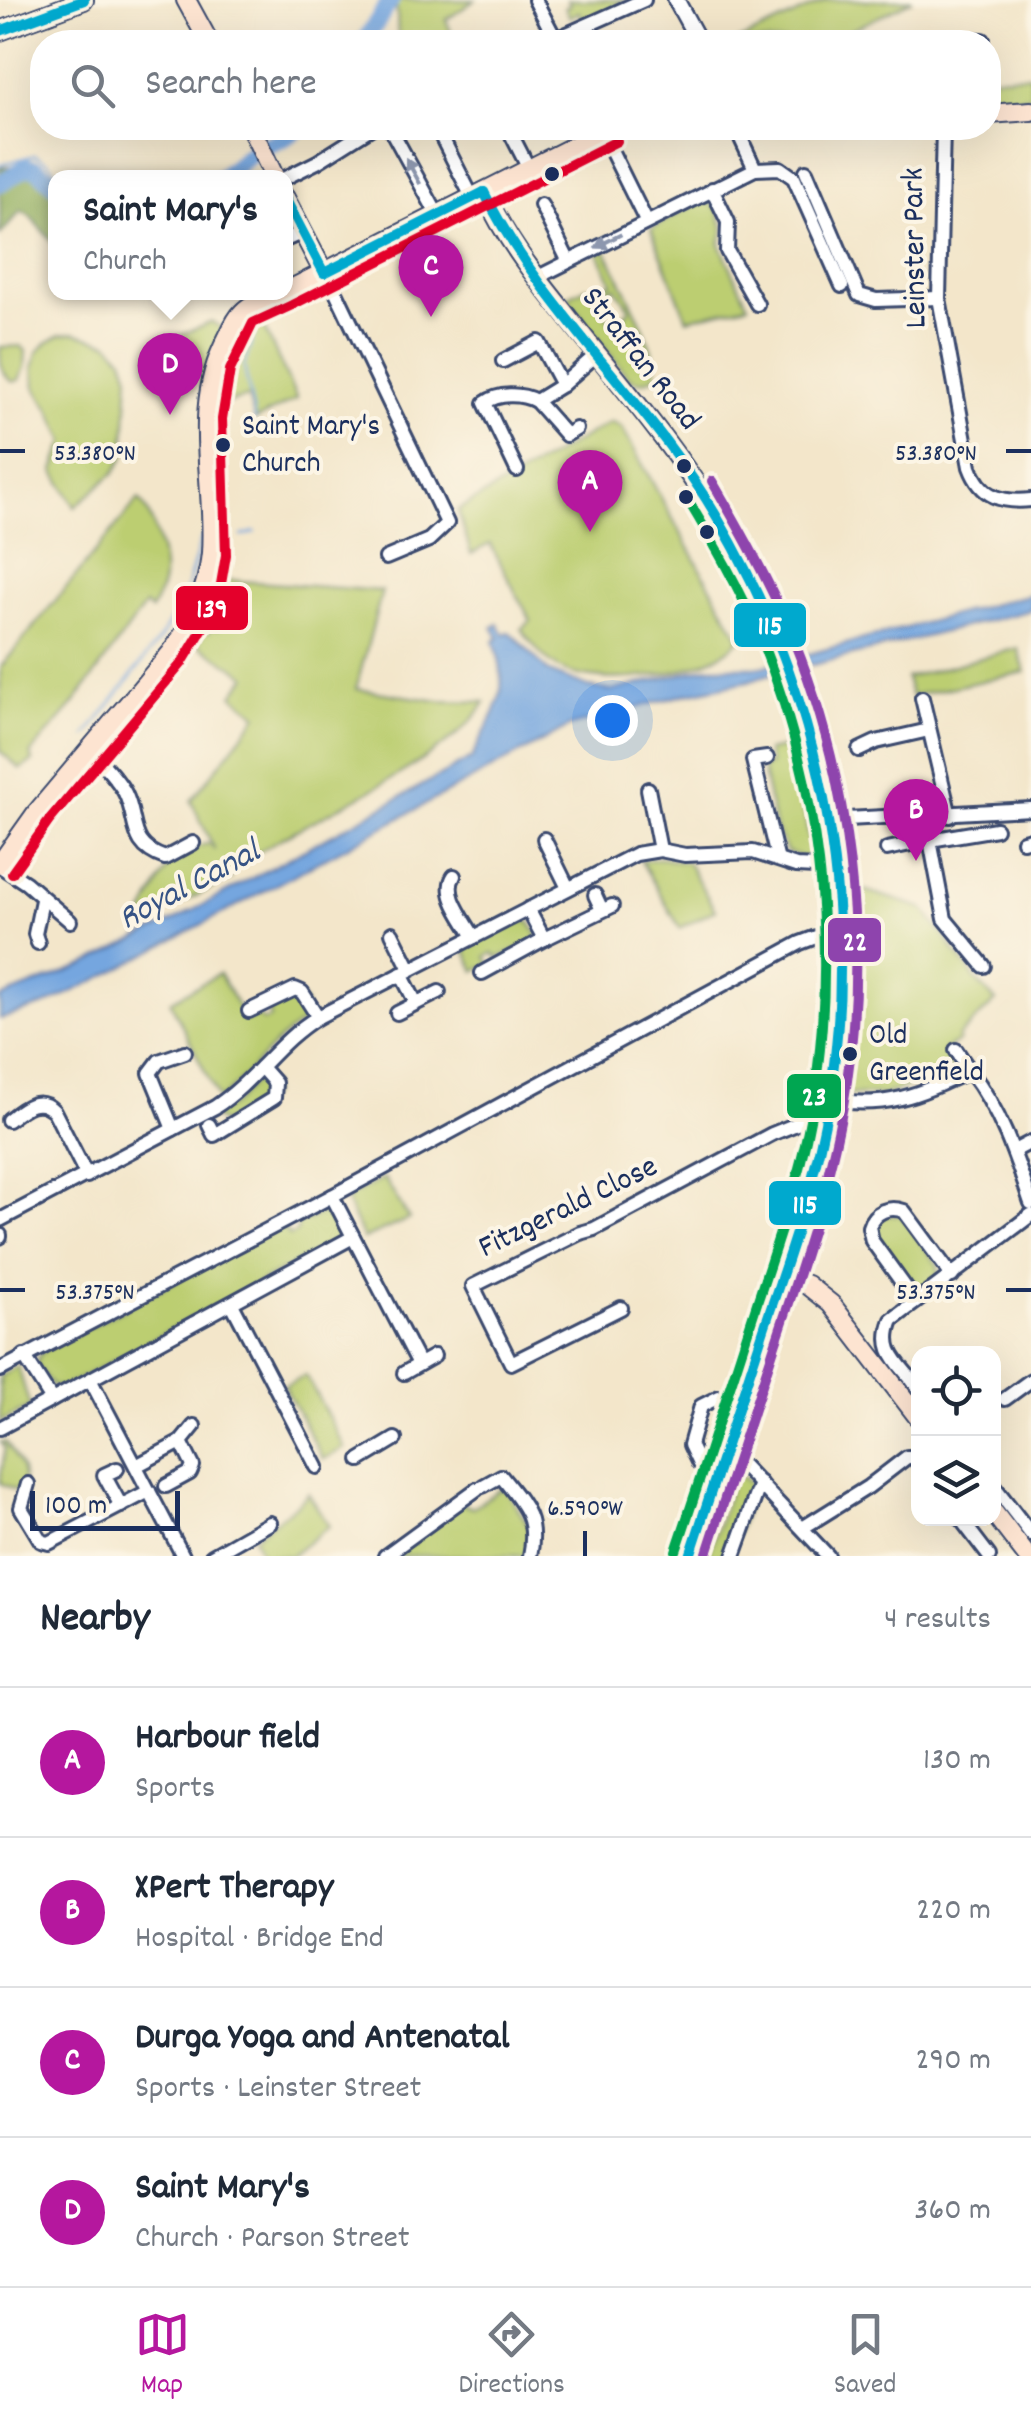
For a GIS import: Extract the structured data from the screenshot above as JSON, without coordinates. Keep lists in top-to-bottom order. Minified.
{"streets":{"main road":["Straffan Road"],"street":["Leinster Park","Fitzgerald Close"]},"water":["Royal Canal"],"places":["Saint Mary's Church","Old Greenfield"],"lines":["transit line 115","transit line 139","transit line 22","transit line 23"],"scale_bar":"100 m","page":{"search":"Search here","popup":["Saint Mary's","Church"],"pins":["C","D","A","B"],"scale":"100 m","heading":["Nearby","4 results"],"list":[{"mark":"A","name":"Harbour field","note":"Sports","value":"130 m"},{"mark":"B","name":"XPert Therapy","note":"Hospital · Bridge End","value":"220 m"},{"mark":"C","name":"Durga Yoga and Antenatal","note":"Sports · Leinster Street","value":"290 m"},{"mark":"D","name":"Saint Mary's","note":"Church · Parson Street","value":"360 m"}],"nav":["Map","Directions","Saved"]},"coordinates":["53.380°N","53.375°N","6.590°W"]}
